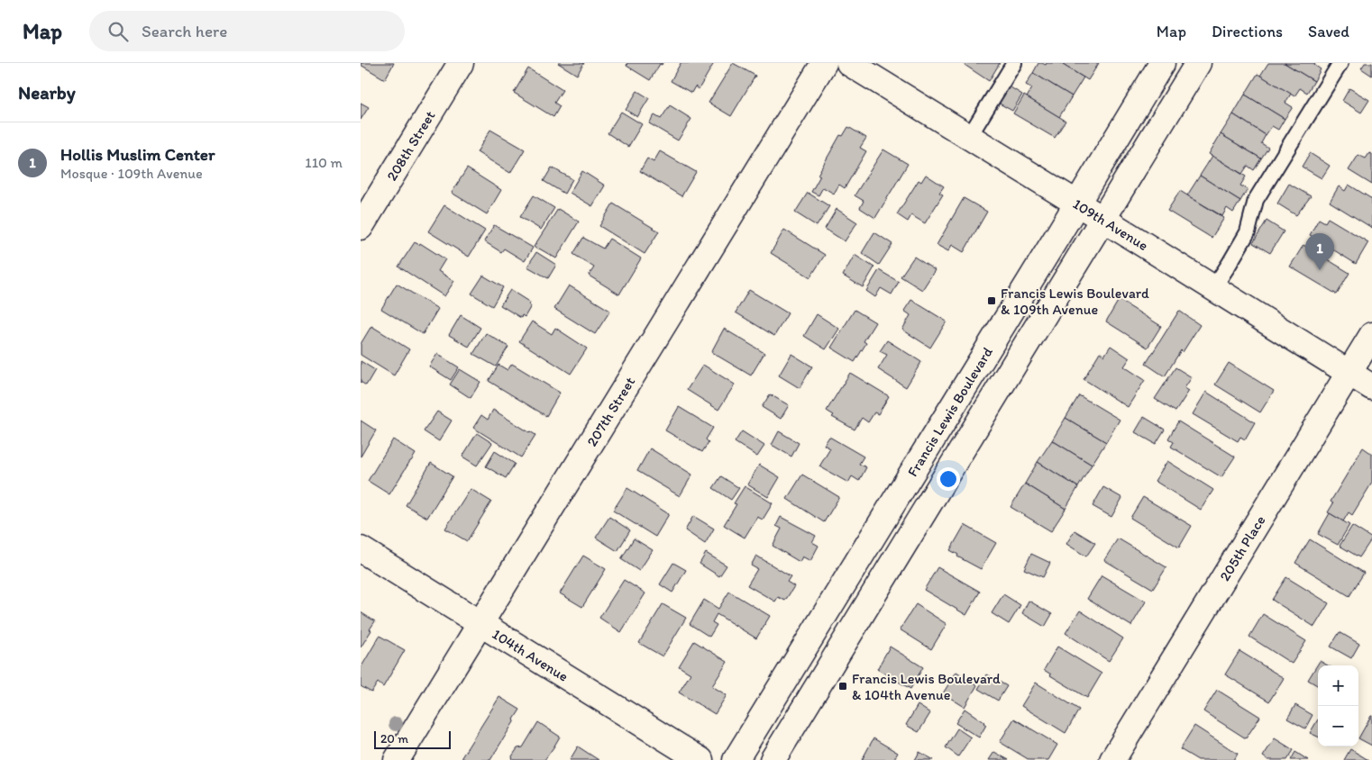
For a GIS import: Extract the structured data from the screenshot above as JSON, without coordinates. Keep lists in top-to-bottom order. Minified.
{"streets":{"street":["208th Street","109th Avenue","207th Street","Francis Lewis Boulevard","205th Place","104th Avenue"]},"crossings":[["109th Avenue","Francis Lewis Boulevard"],["109th Avenue","205th Place"],["207th Street","104th Avenue"]],"places":{"transit":["Francis Lewis Boulevard & 109th Avenue","Francis Lewis Boulevard & 104th Avenue"]},"scale_bar":"20 m","page":{"header":"Map","search":"Search here","nav":["Map","Directions","Saved"],"heading":"Nearby","list":[{"mark":"1","name":"Hollis Muslim Center","note":"Mosque · 109th Avenue","value":"110 m"}],"pins":"1","map_buttons":["+","−"],"scale":"20 m"}}
